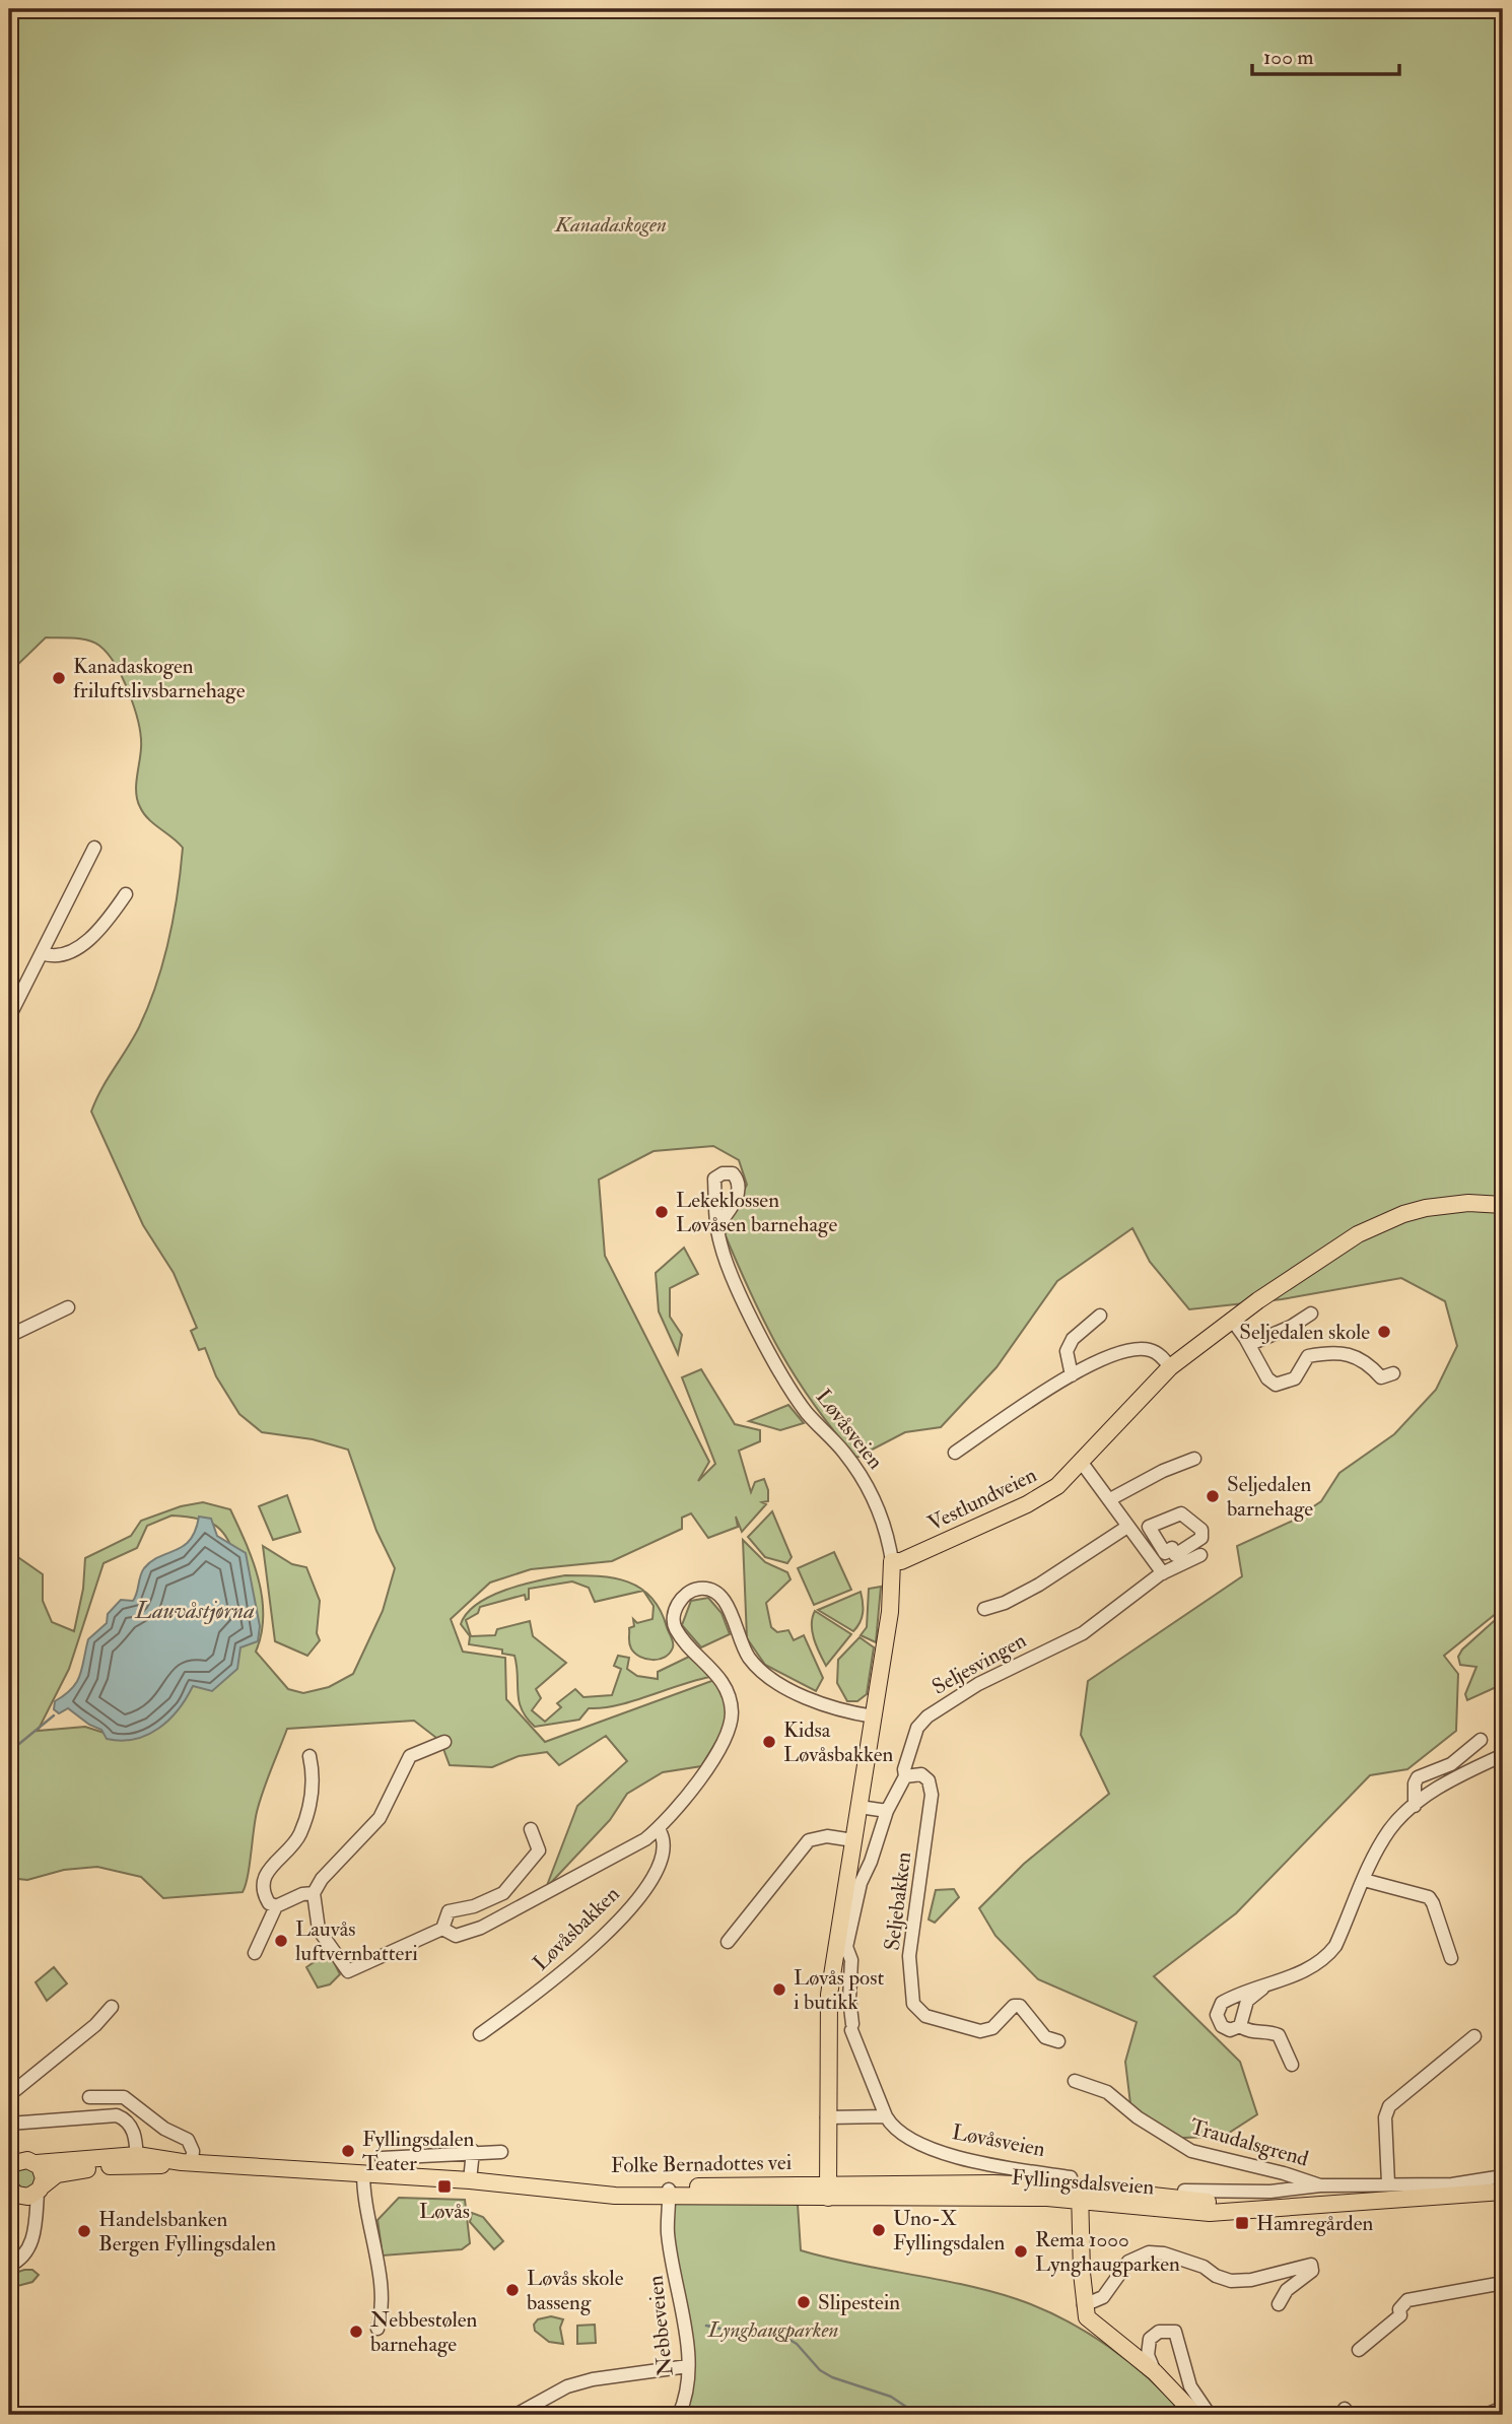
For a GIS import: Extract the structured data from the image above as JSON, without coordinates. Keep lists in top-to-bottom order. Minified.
{"streets":{"main road":["Løvåsveien","Vestlundveien","Folke Bernadottes vei","Fyllingsdalsveien"],"street":["Seljesvingen","Seljebakken","Løvåsbakken","Traudalsgrend","Nebbeveien"]},"crossings":[["Løvåsveien","Vestlundveien"],["Løvåsveien","Seljesvingen"],["Løvåsveien","Løvåsbakken"],["Løvåsveien","Folke Bernadottes vei"],["Løvåsveien","Fyllingsdalsveien"],["Seljesvingen","Seljebakken"],["Traudalsgrend","Fyllingsdalsveien"],["Folke Bernadottes vei","Fyllingsdalsveien"],["Folke Bernadottes vei","Nebbeveien"]],"water":["Lauvåstjørna"],"parks":["Kanadaskogen","Lynghaugparken"],"places":{"other":["Kanadaskogen friluftslivsbarnehage","Lekeklossen Løvåsen barnehage","Seljedalen skole","Seljedalen barnehage","Kidsa Løvåsbakken","Lauvås luftvernbatteri","Løvås post i butikk","Fyllingsdalen Teater","Uno-X Fyllingsdalen","Handelsbanken Bergen Fyllingsdalen","Rema 1000 Lynghaugparken","Løvås skole basseng","Slipestein","Nebbestølen barnehage"],"transit":["Løvås","Hamregården"]},"scale_bar":"100 m"}
